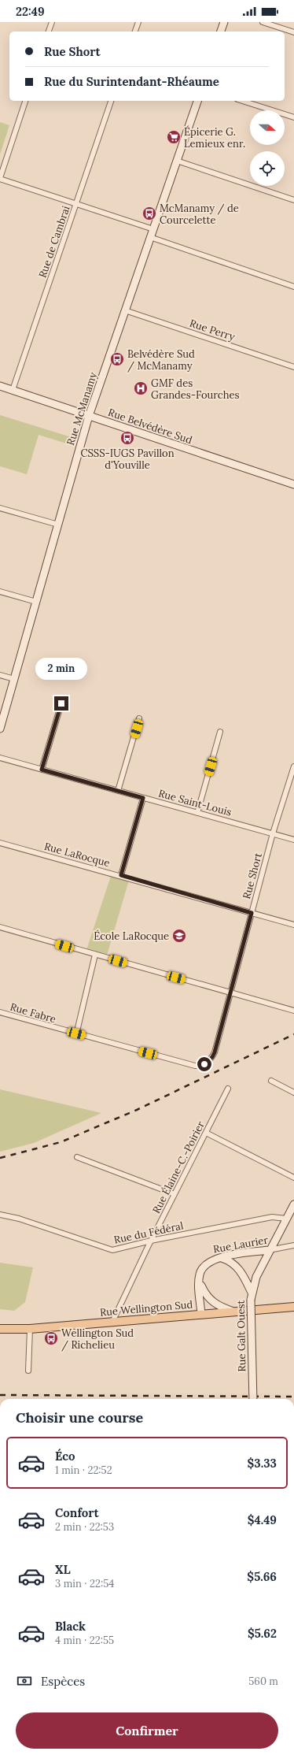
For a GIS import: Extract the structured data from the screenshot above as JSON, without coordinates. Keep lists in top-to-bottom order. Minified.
{"streets":{"main road":["Rue Wellington Sud"],"street":["Rue de Cambrai","Rue Perry","Rue McManamy","Rue Belvédère Sud","Rue Saint-Louis","Rue LaRocque","Rue Short","Rue Fabre","Rue Élaine-C.-Poirier","Rue du Fédéral","Rue Laurier","Rue Galt Ouest"]},"crossings":[["Rue de Cambrai","Rue Belvédère Sud"],["Rue Perry","Rue McManamy"],["Rue McManamy","Rue Belvédère Sud"],["Rue Saint-Louis","Rue Short"],["Rue LaRocque","Rue Short"],["Rue Short","Rue Fabre"],["Rue Élaine-C.-Poirier","Rue du Fédéral"],["Rue Élaine-C.-Poirier","Rue Wellington Sud"],["Rue du Fédéral","Rue Galt Ouest"],["Rue Laurier","Rue Wellington Sud"],["Rue Laurier","Rue Galt Ouest"]],"places":{"supermarket":["Épicerie G. Lemieux enr."],"bus stop":["McManamy / de Courcelette","Belvédère Sud / McManamy","CSSS-IUGS Pavillon d'Youville","Wellington Sud / Richelieu"],"hospital":["GMF des Grandes-Fourches"],"school or university":["École LaRocque"]},"north":"right","page":{"status":"22:49","banner":["Rue Short","Rue du Surintendant-Rhéaume"],"bubble":"2 min","heading":"Choisir une course","list":[{"name":"Éco","note":"1 min · 22:52","value":"$3.33"},{"name":"Confort","note":"2 min · 22:53","value":"$4.49"},{"name":"XL","note":"3 min · 22:54","value":"$5.66"},{"name":"Black","note":"4 min · 22:55","value":"$5.62"}],"pay":["Espèces","560 m"],"buttons":"Confirmer"}}
